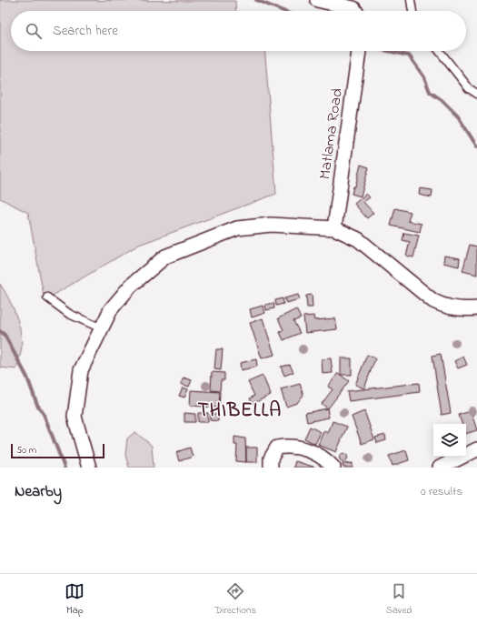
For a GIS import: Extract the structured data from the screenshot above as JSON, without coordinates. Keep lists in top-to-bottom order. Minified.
{"streets":{"street":["Matlama Road"]},"districts":["THIBELLA"],"scale_bar":"50 m","page":{"search":"Search here","scale":"50 m","heading":["Nearby","0 results"],"nav":["Map","Directions","Saved"]}}
